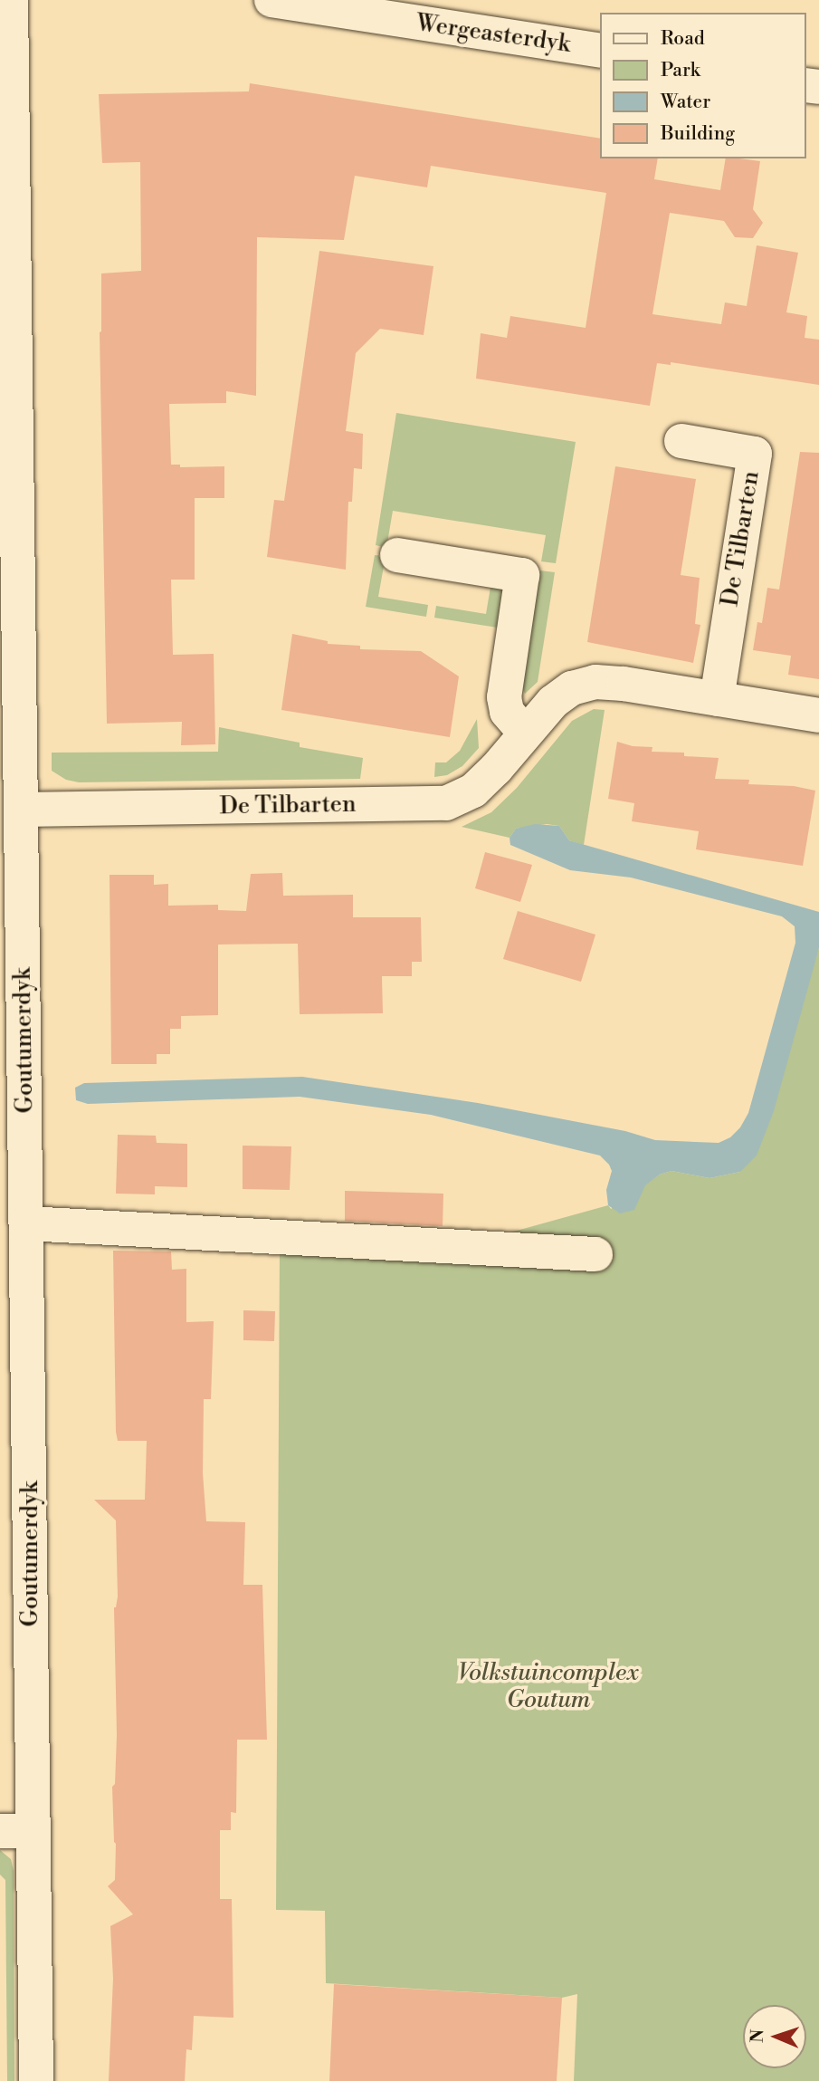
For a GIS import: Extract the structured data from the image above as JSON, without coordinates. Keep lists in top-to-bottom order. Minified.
{"streets":{"street":["Wergeasterdyk","De Tilbarten","Goutumerdyk"]},"crossings":[["De Tilbarten","Goutumerdyk"]],"parks":["Volkstuincomplex Goutum"],"legend":["Road","Park","Water","Building"],"north":"left"}
